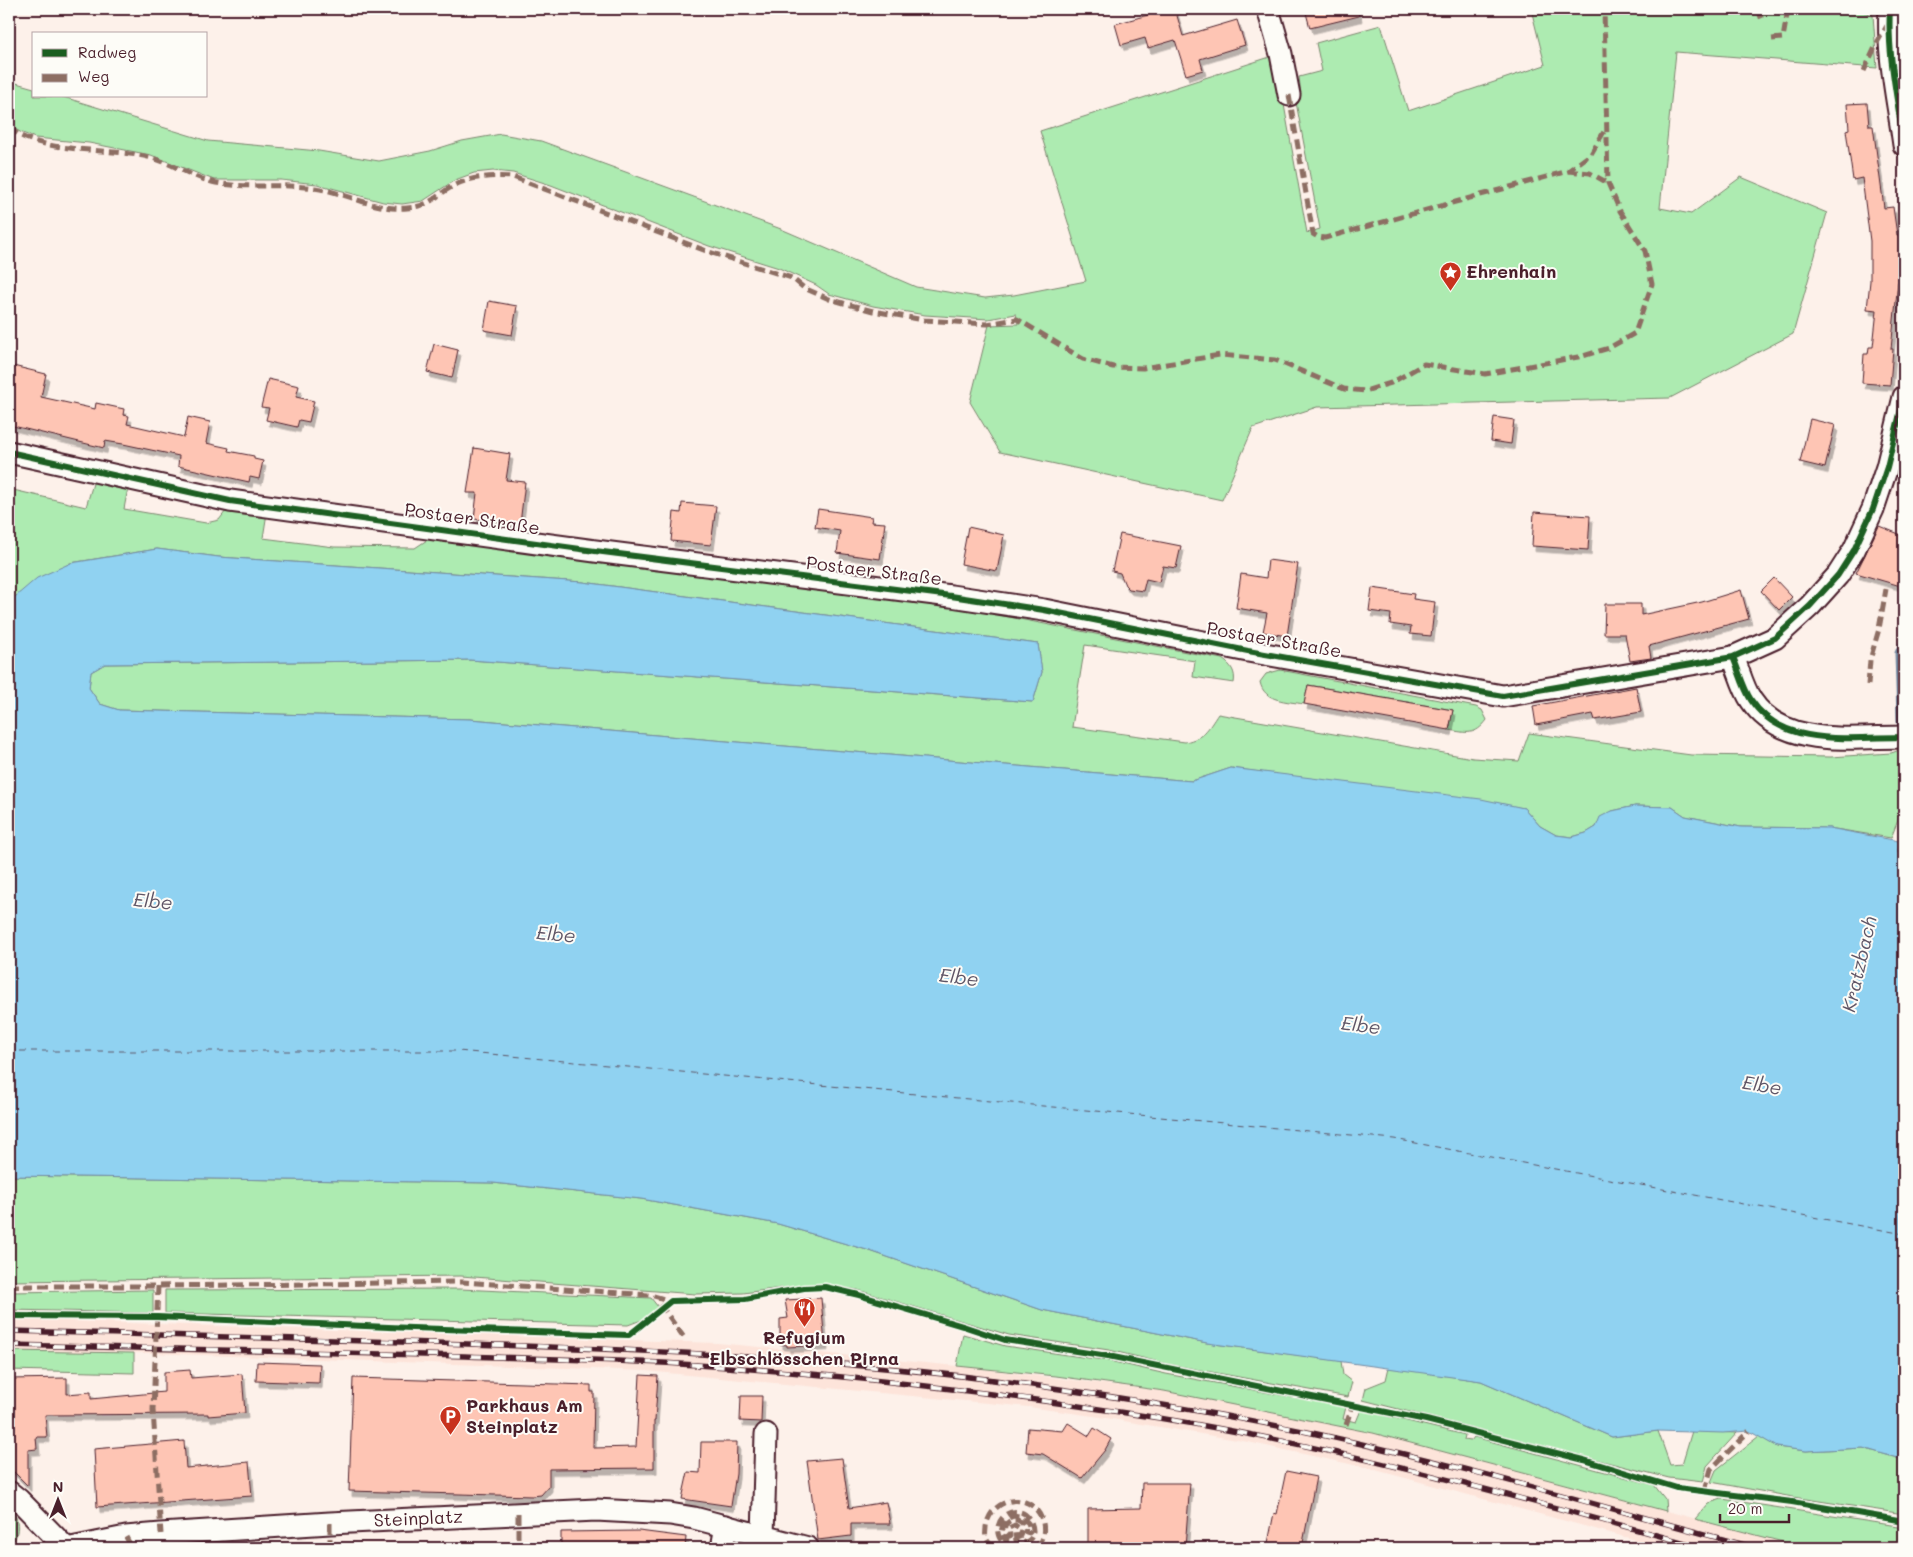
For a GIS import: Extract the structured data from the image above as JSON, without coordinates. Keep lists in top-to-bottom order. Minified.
{"streets":{"street":["Postaer Straße","Steinplatz"]},"water":["Elbe","Kratzbach"],"places":{"place":["Ehrenhain"],"restaurant":["Refugium Elbschlösschen Pirna"],"parking":["Parkhaus Am Steinplatz"]},"legend":["Radweg","Weg"],"scale_bar":"20 m","north":"top"}
